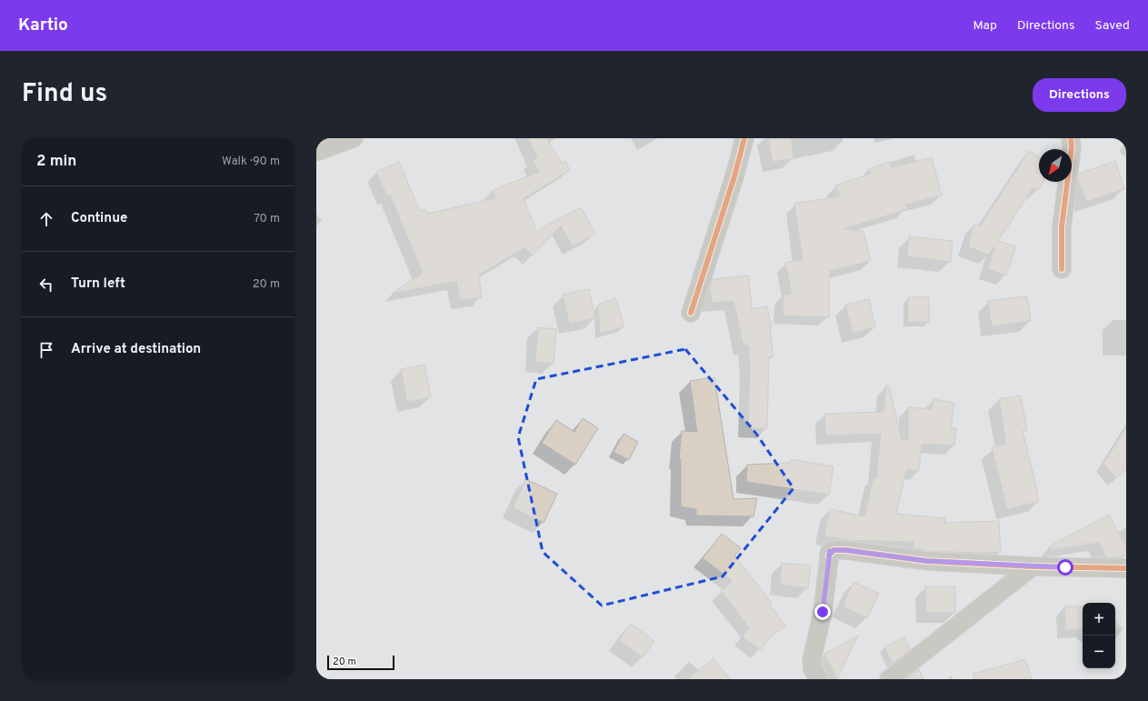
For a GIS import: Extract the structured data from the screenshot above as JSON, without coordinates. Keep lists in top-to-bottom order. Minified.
{"scale_bar":"20 m","north":"bottom left","page":{"header":"Kartio","nav":["Map","Directions","Saved"],"title":"Find us","buttons":"Directions","heading":["2 min","Walk · 90 m"],"list":[["Continue","70 m"],["Turn left","20 m"],"Arrive at destination"],"map_buttons":["+","−"],"scale":"20 m"}}
